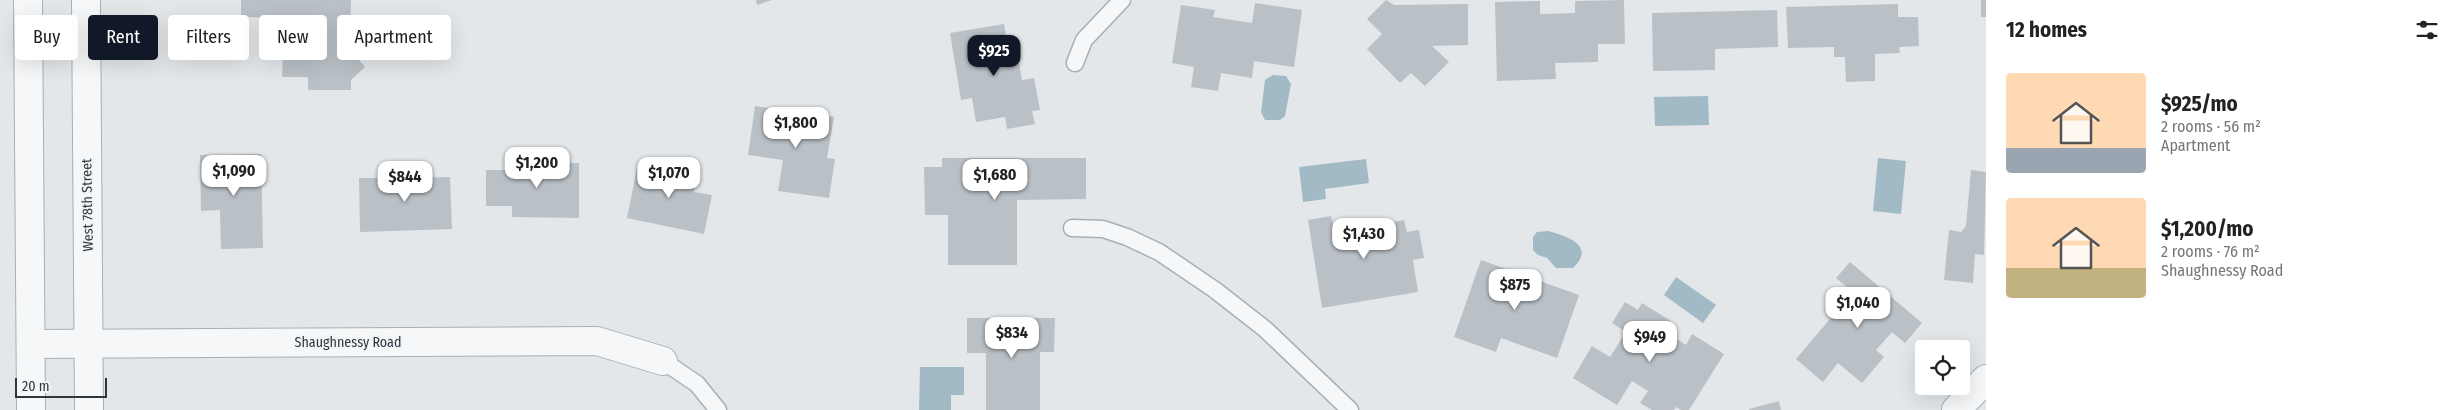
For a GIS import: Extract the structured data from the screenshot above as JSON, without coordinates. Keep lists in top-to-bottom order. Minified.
{"streets":{"street":["West 78th Street","Shaughnessy Road"]},"crossings":[["West 78th Street","Shaughnessy Road"]],"scale_bar":"20 m","page":{"heading":"12 homes","chip":["Buy","Rent","Filters","New","Apartment"],"price":["$925","$1,800","$1,200","$1,090","$1,070","$1,680","$844","$1,430","$875","$1,040","$834","$949"],"list":[{"name":"$925/mo","note":"2 rooms · 56 m² · Apartment"},{"name":"$1,200/mo","note":"2 rooms · 76 m² · Shaughnessy Road"}],"scale":"20 m"}}
